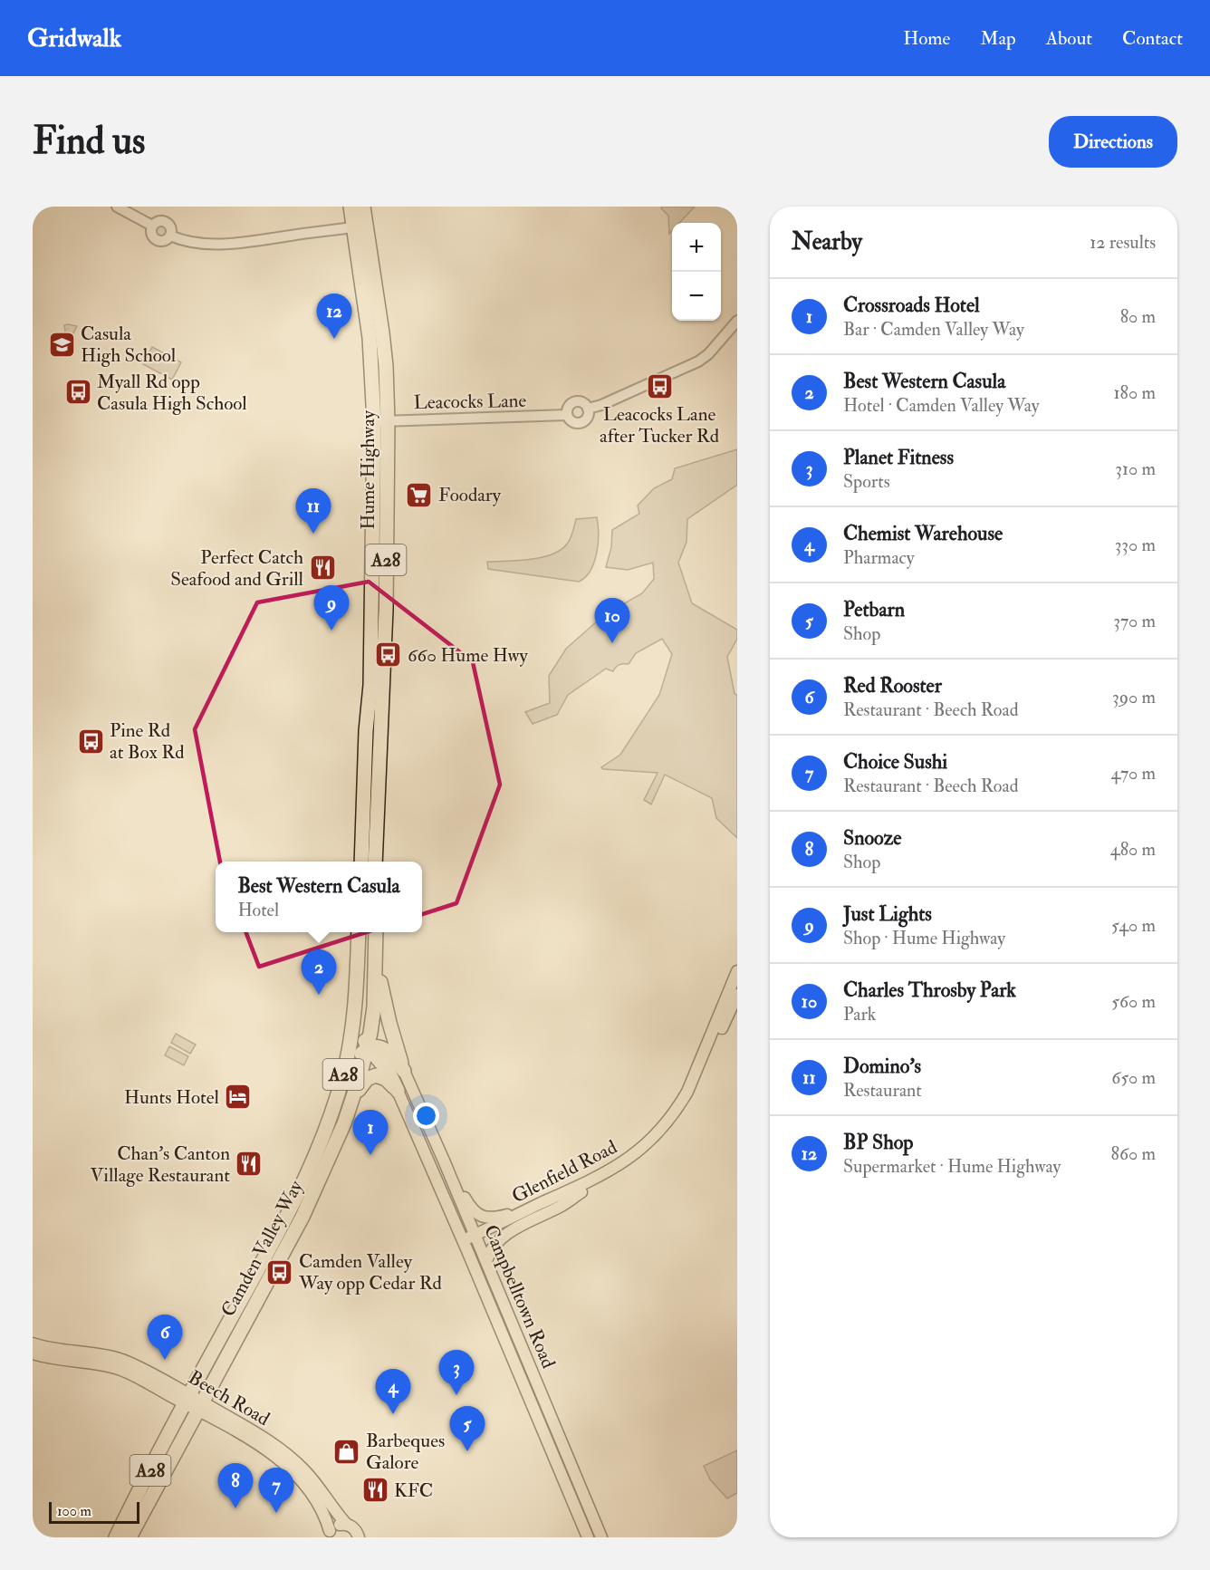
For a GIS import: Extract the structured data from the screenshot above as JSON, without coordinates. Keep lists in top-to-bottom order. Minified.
{"streets":{"highway":["Hume Highway","A28","Camden Valley Way"],"main road":["Glenfield Road","Campbelltown Road","Beech Road"],"street":["Leacocks Lane"]},"crossings":[["Leacocks Lane","Hume Highway"],["A28","Camden Valley Way"],["A28","Campbelltown Road"],["Glenfield Road","Campbelltown Road"],["Camden Valley Way","Beech Road"]],"places":{"school or university":["Casula High School"],"bus stop":["Leacocks Lane after Tucker Rd","Myall Rd opp Casula High School","660 Hume Hwy","Pine Rd at Box Rd","Camden Valley Way opp Cedar Rd"],"supermarket":["Foodary"],"restaurant":["Perfect Catch Seafood and Grill","Chan's Canton Village Restaurant","KFC"],"hotel":["Hunts Hotel"],"shop":["Barbeques Galore"]},"scale_bar":"100 m","page":{"header":"Gridwalk","nav":["Home","Map","About","Contact"],"buttons":"Directions","title":"Find us","heading":["Nearby","12 results"],"map_buttons":["+","−"],"list":[{"mark":"1","name":"Crossroads Hotel","note":"Bar · Camden Valley Way","value":"80 m"},{"mark":"2","name":"Best Western Casula","note":"Hotel · Camden Valley Way","value":"180 m"},{"mark":"3","name":"Planet Fitness","note":"Sports","value":"310 m"},{"mark":"4","name":"Chemist Warehouse","note":"Pharmacy","value":"330 m"},{"mark":"5","name":"Petbarn","note":"Shop","value":"370 m"},{"mark":"6","name":"Red Rooster","note":"Restaurant · Beech Road","value":"390 m"},{"mark":"7","name":"Choice Sushi","note":"Restaurant · Beech Road","value":"470 m"},{"mark":"8","name":"Snooze","note":"Shop","value":"480 m"},{"mark":"9","name":"Just Lights","note":"Shop · Hume Highway","value":"540 m"},{"mark":"10","name":"Charles Throsby Park","note":"Park","value":"560 m"},{"mark":"11","name":"Domino's","note":"Restaurant","value":"650 m"},{"mark":"12","name":"BP Shop","note":"Supermarket · Hume Highway","value":"860 m"}],"pins":["12","11","9","10","2","1","6","3","4","5","8","7"],"popup":["Best Western Casula","Hotel"],"scale":"100 m"}}
